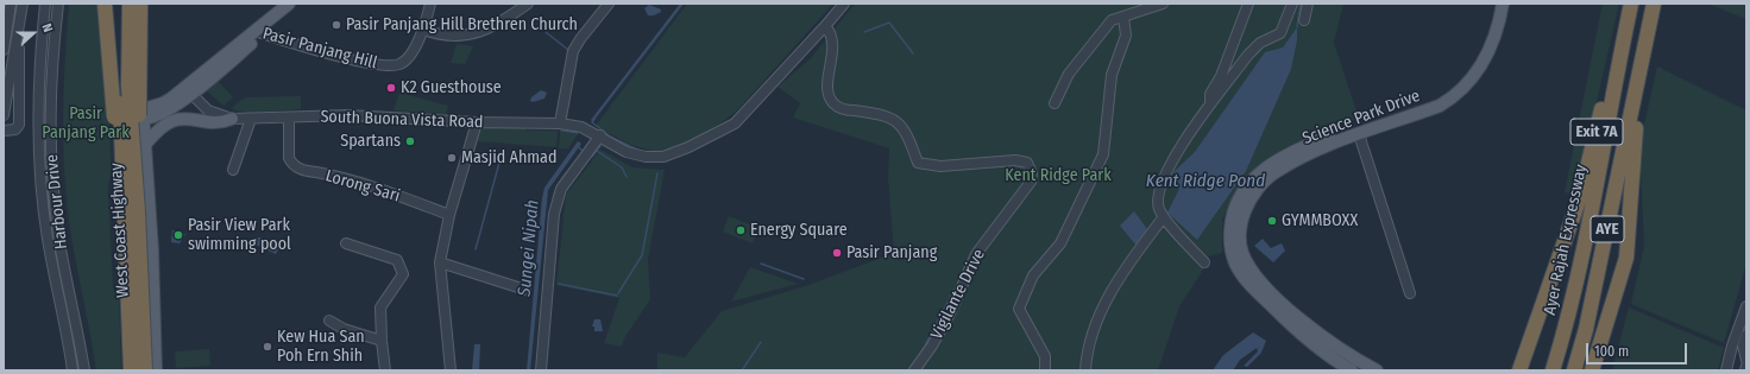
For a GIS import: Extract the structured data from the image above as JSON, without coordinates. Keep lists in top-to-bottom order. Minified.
{"streets":{"highway":["Exit 7A","AYE","West Coast Highway","Ayer Rajah Expressway"],"main road":["Science Park Drive"],"street":["Pasir Panjang Hill","South Buona Vista Road","Lorong Sari","Harbour Drive","Vigilante Drive"]},"crossings":[["South Buona Vista Road","Lorong Sari"],["South Buona Vista Road","Vigilante Drive"],["Exit 7A","Ayer Rajah Expressway"]],"water":["Kent Ridge Pond","Sungei Nipah"],"parks":["Pasir Panjang Park","Kent Ridge Park"],"places":["Pasir Panjang Hill Brethren Church","K2 Guesthouse","Spartans","Masjid Ahmad","GYMMBOXX","Energy Square","Pasir View Park swimming pool","Pasir Panjang","Kew Hua San Poh Ern Shih"],"scale_bar":"100 m","north":"right"}
